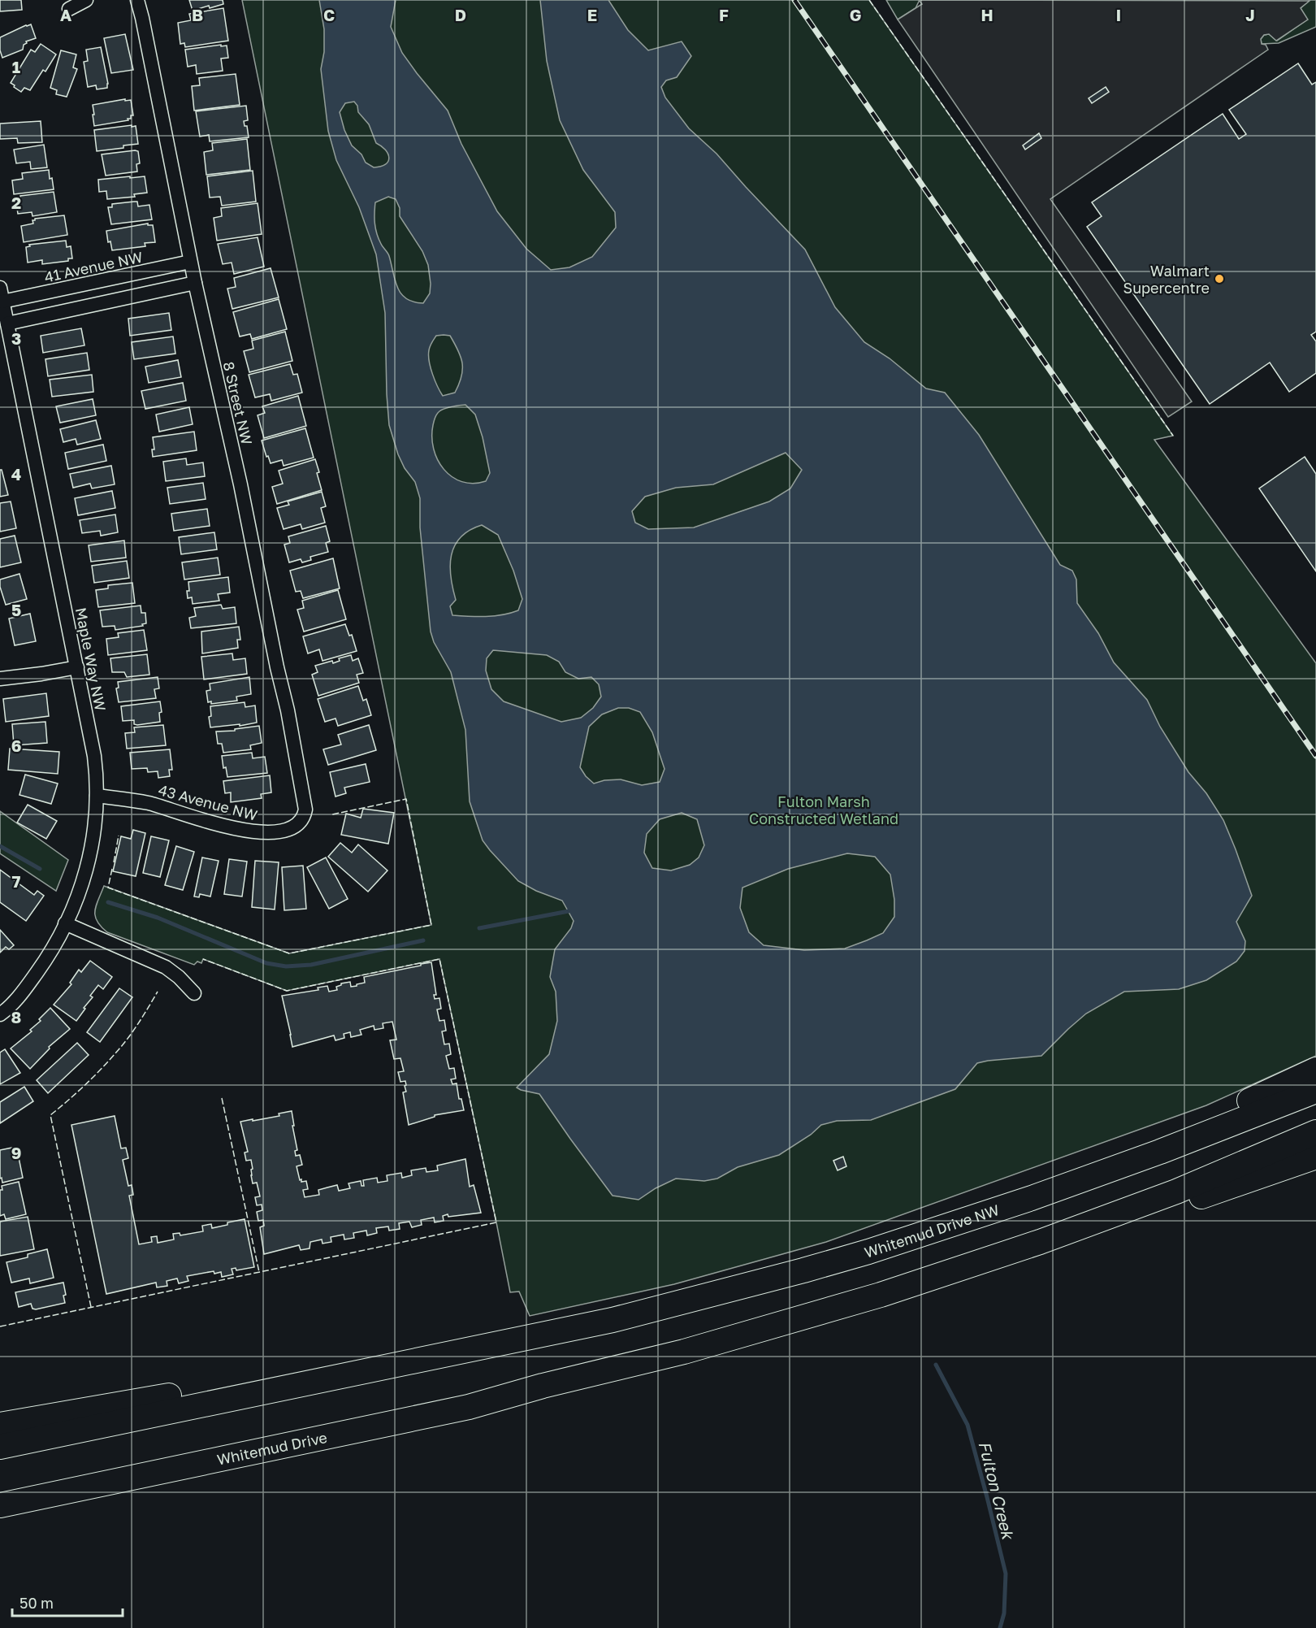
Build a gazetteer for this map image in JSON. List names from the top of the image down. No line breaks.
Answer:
{"streets":{"highway":["Whitemud Drive NW","Whitemud Drive"],"street":["41 Avenue NW","8 Street NW","Maple Way NW","43 Avenue NW"]},"crossings":[["41 Avenue NW","8 Street NW"],["41 Avenue NW","Maple Way NW"],["8 Street NW","43 Avenue NW"],["Maple Way NW","43 Avenue NW"]],"water":["Fulton Creek"],"parks":["Fulton Marsh Constructed Wetland"],"places":["Walmart Supercentre"],"scale_bar":"50 m","grid":{"columns":["A","B","C","D","E","F","G","H","I","J"],"rows":["1","2","3","4","5","6","7","8","9"]}}
